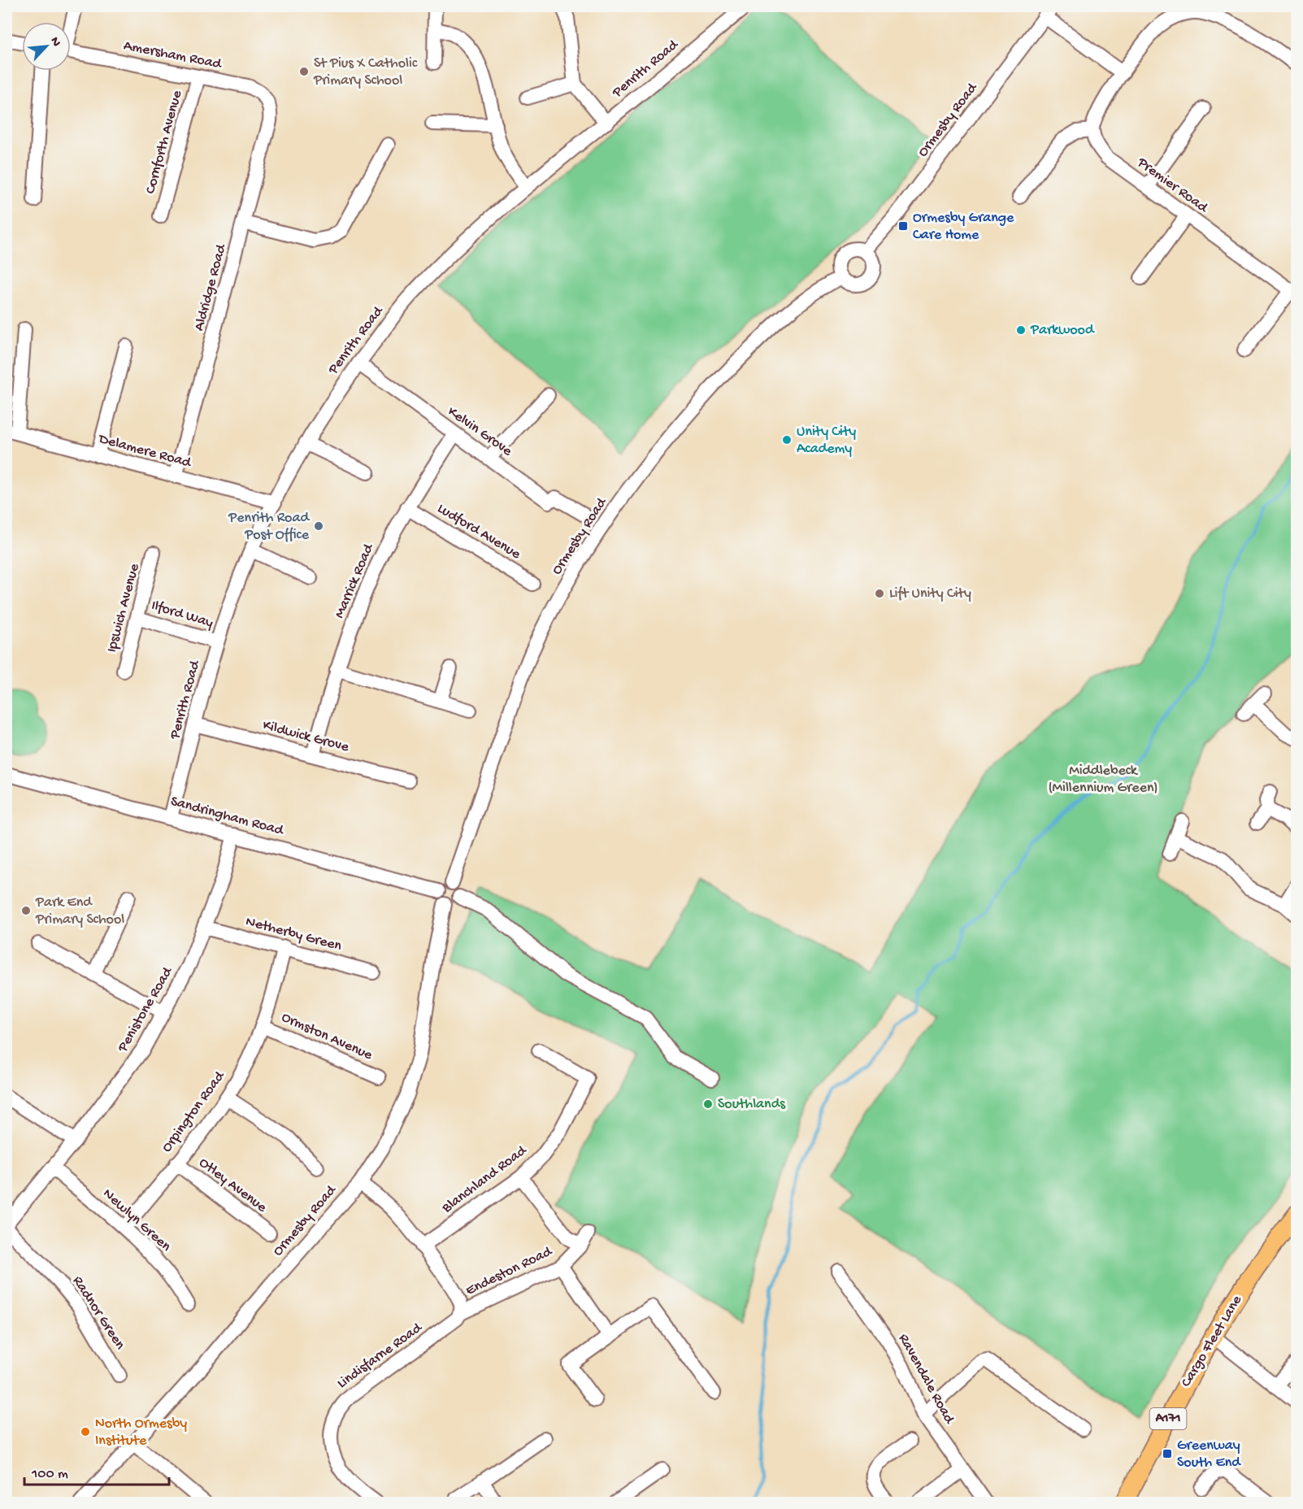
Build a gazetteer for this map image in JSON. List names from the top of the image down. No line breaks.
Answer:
{"streets":{"main road":["Cargo Fleet Lane","A171"],"street":["Amersham Road","Penrith Road","Ormesby Road","Cornforth Avenue","Premier Road","Aldridge Road","Kelvin Grove","Delamere Road","Ludford Avenue","Marrick Road","Ipswich Avenue","Ilford Way","Kildwick Grove","Sandringham Road","Netherby Green","Penistone Road","Ormston Avenue","Orpington Road","Blanchland Road","Otley Avenue","Newlyn Green","Endeston Road","Radnor Green","Lindisfarne Road","Ravendale Road"]},"crossings":[["Amersham Road","Cornforth Avenue"],["Amersham Road","Aldridge Road"],["Penrith Road","Kelvin Grove"],["Penrith Road","Delamere Road"],["Penrith Road","Ilford Way"],["Penrith Road","Kildwick Grove"],["Penrith Road","Sandringham Road"],["Ormesby Road","Sandringham Road"],["Aldridge Road","Delamere Road"],["Kelvin Grove","Marrick Road"],["Ludford Avenue","Marrick Road"],["Marrick Road","Kildwick Grove"],["Ipswich Avenue","Ilford Way"],["Sandringham Road","Penistone Road"],["Netherby Green","Penistone Road"],["Netherby Green","Orpington Road"],["Penistone Road","Newlyn Green"],["Ormston Avenue","Orpington Road"],["Orpington Road","Otley Avenue"],["Orpington Road","Newlyn Green"],["Blanchland Road","Endeston Road"],["Endeston Road","Lindisfarne Road"]],"parks":["Middlebeck (Millennium Green)"],"places":{"other":["St Pius X Catholic Primary School","Parkwood","Unity City Academy","Penrith Road Post Office","Lift Unity City","Park End Primary School","Southlands","North Ormesby Institute"],"transit":["Ormesby Grange Care Home","Greenway South End"]},"scale_bar":"100 m","north":"top right"}
